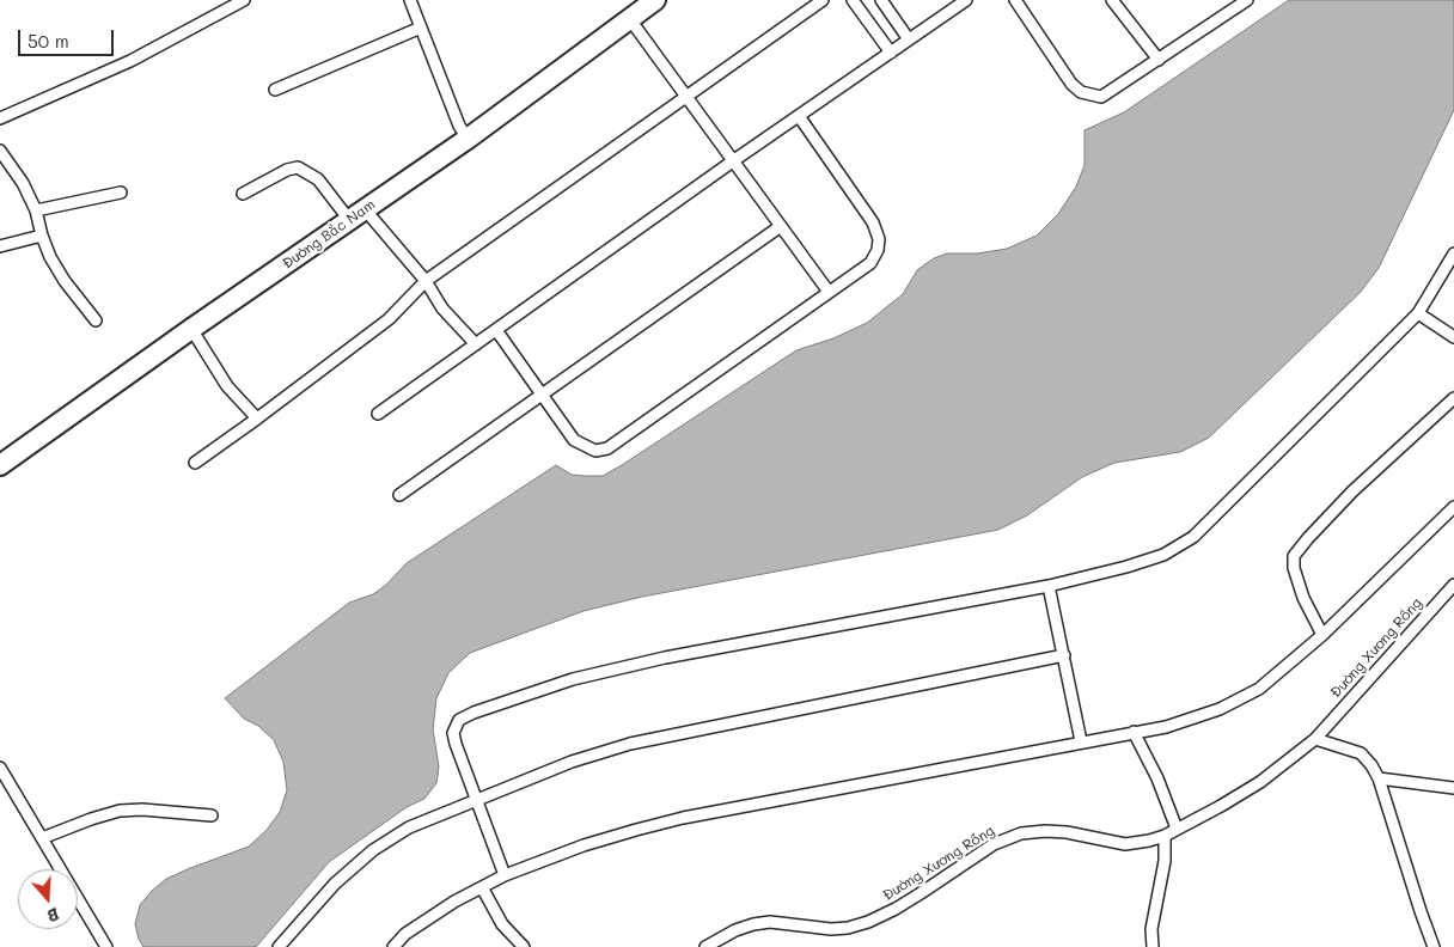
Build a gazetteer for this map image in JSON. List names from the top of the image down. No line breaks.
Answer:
{"streets":{"highway":["Đường Bắc Nam"],"street":["Đường Xương Rồng"]},"scale_bar":"50 m","north":"bottom"}
